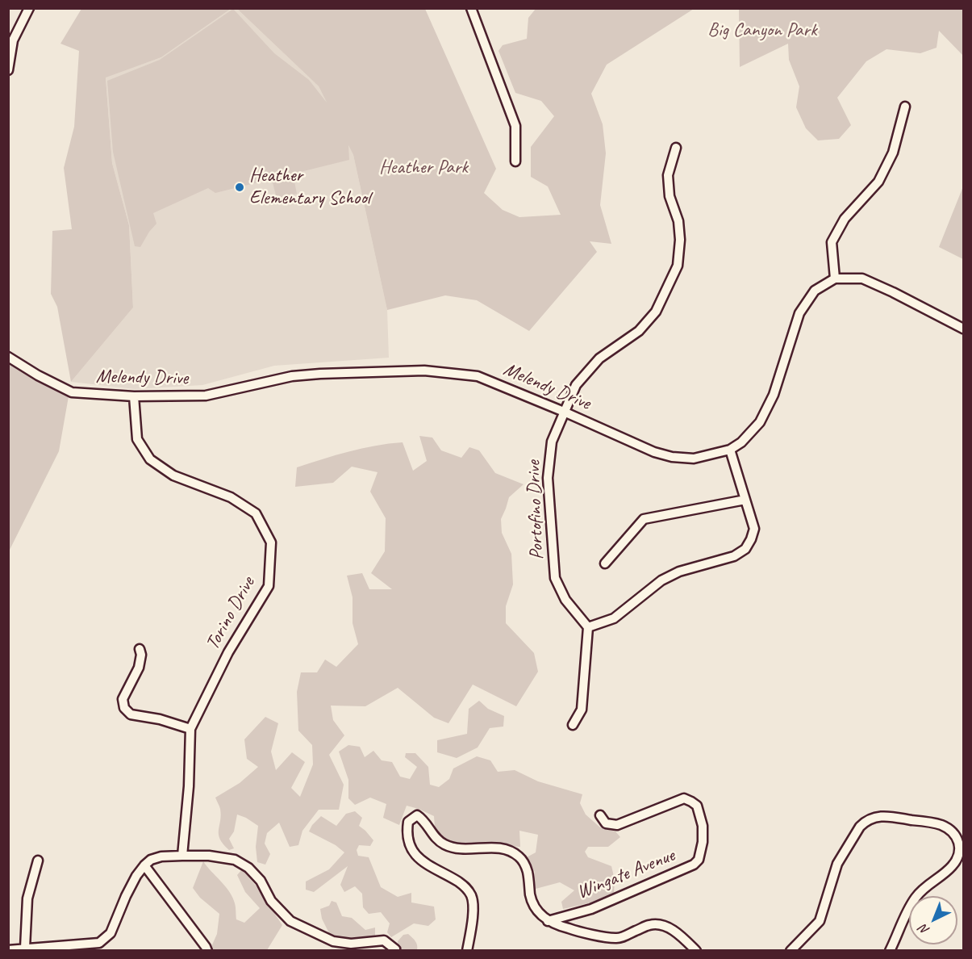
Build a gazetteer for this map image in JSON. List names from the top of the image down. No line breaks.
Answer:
{"streets":{"street":["Melendy Drive","Portofino Drive","Torino Drive","Wingate Avenue"]},"crossings":[["Melendy Drive","Portofino Drive"],["Melendy Drive","Torino Drive"]],"parks":["Big Canyon Park","Heather Park"],"places":["Heather Elementary School"],"north":"bottom left"}
